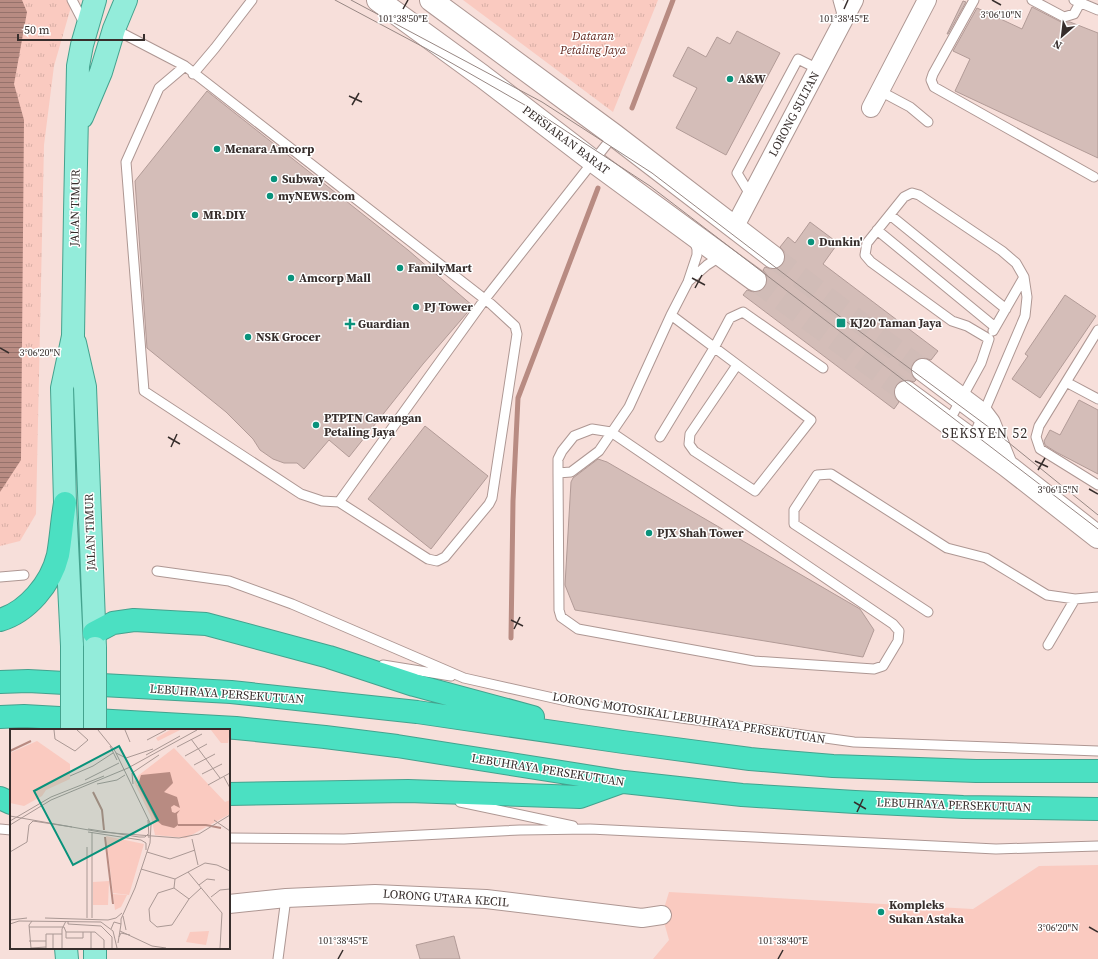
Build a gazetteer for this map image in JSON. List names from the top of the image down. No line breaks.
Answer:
{"streets":{"highway":["LEBUHRAYA PERSEKUTUAN"],"main road":["JALAN TIMUR"],"street":["LORONG SULTAN","PERSIARAN BARAT","LORONG UTARA KECIL"],"lane":["LORONG MOTOSIKAL LEBUHRAYA PERSEKUTUAN"]},"districts":["SEKSYEN 52"],"parks":["Dataran Petaling Jaya"],"places":{"other":["A&W","Menara Amcorp","Subway","myNEWS.com","MR.DIY","Dunkin'","FamilyMart","Amcorp Mall","PJ Tower","NSK Grocer","PTPTN Cawangan Petaling Jaya","PJX Shah Tower","Kompleks Sukan Astaka"],"transit":["KJ20 Taman Jaya"],"health":["Guardian"]},"scale_bar":"50 m","north":"bottom left","coordinates":["3°06'10\"N","101°38'50\"E","101°38'45\"E","3°06'20\"N","3°06'15\"N","101°38'40\"E"]}
